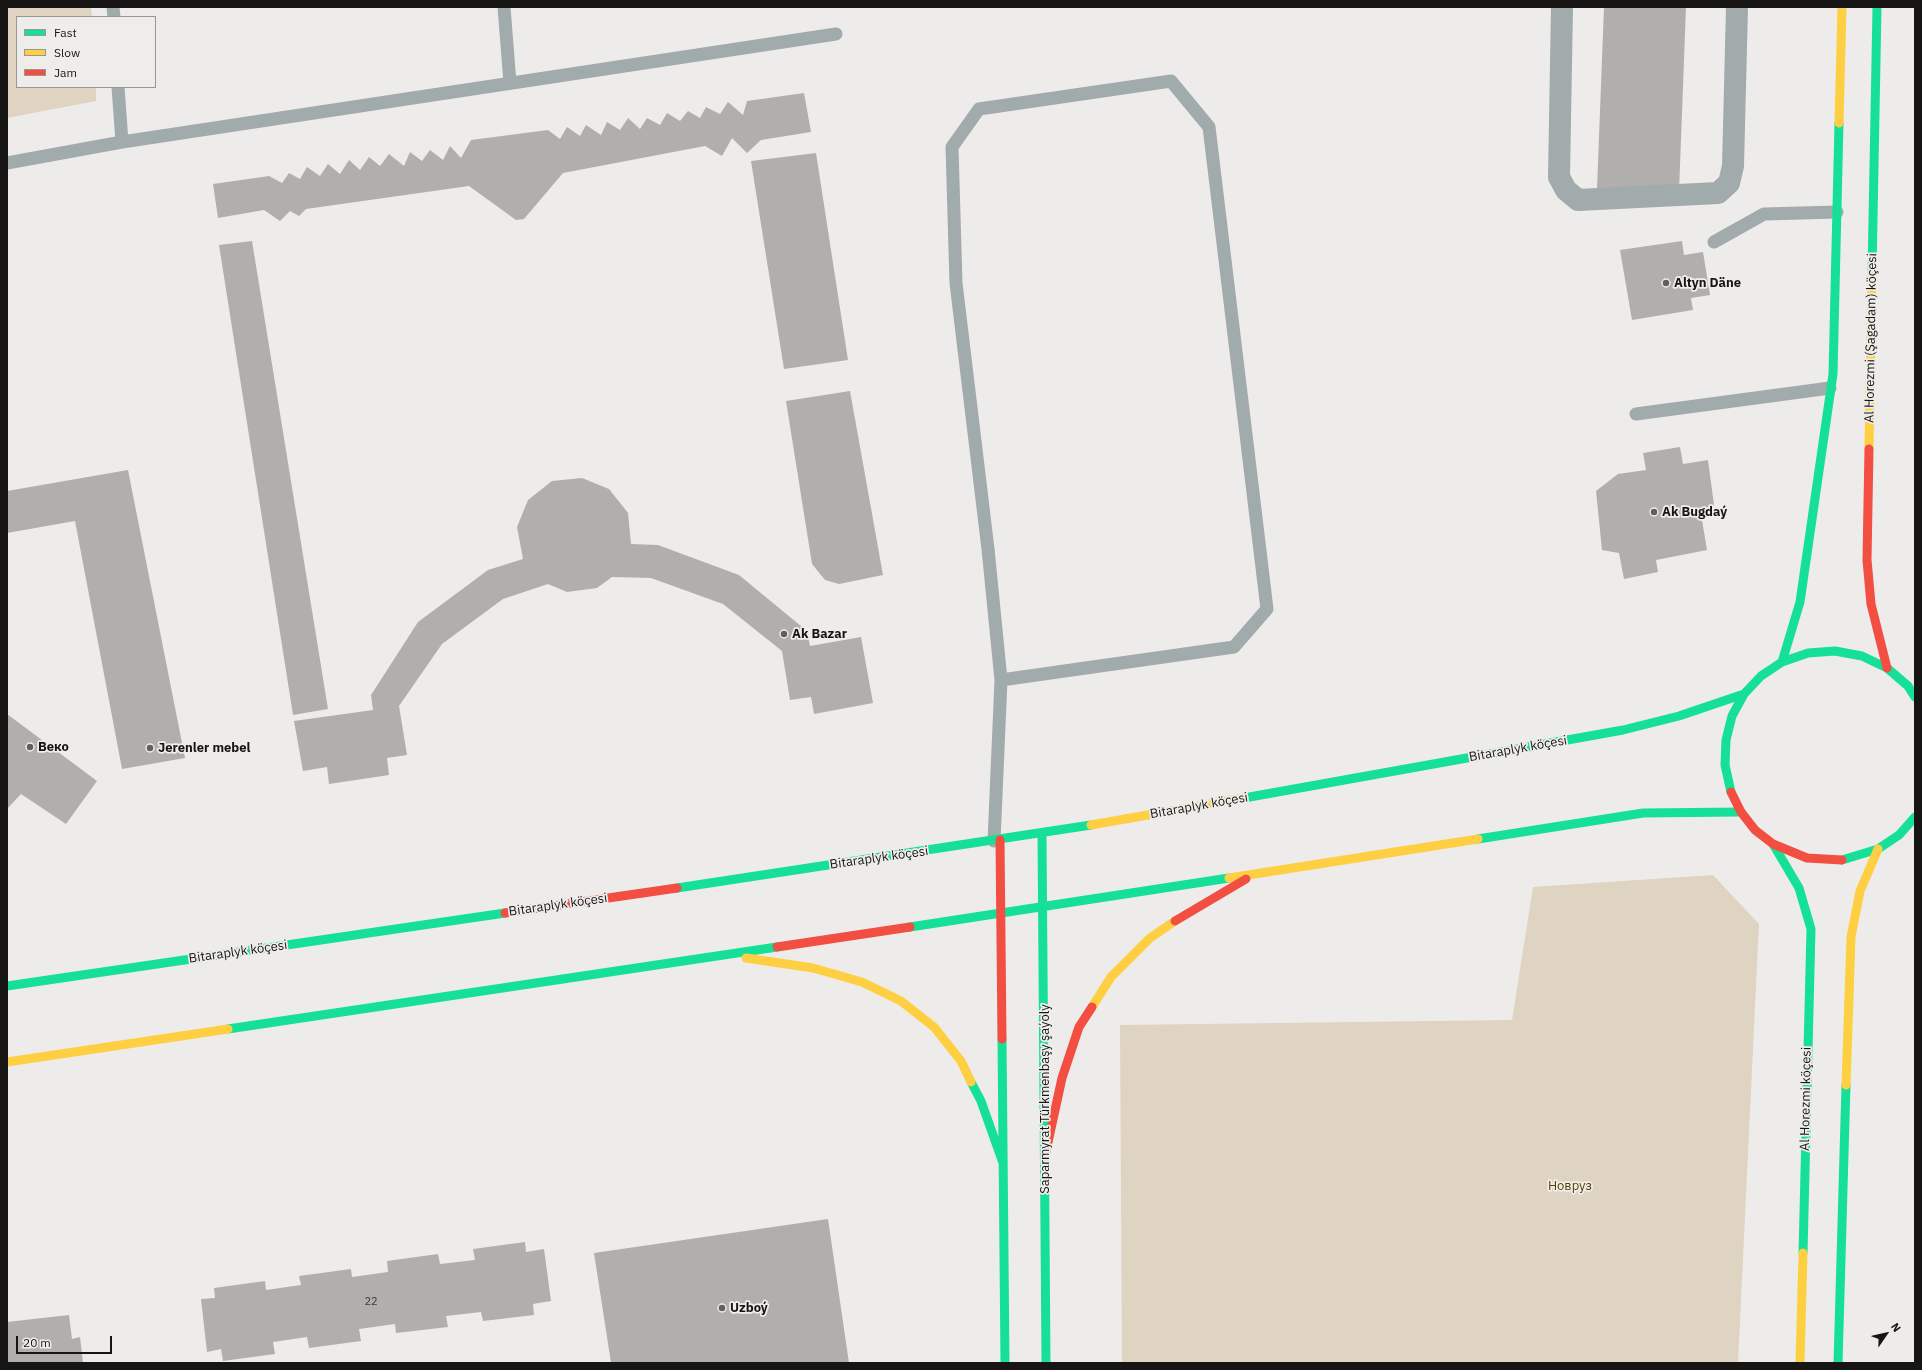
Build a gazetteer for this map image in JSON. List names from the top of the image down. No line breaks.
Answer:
{"streets":{"main road":["Al Horezmi (Şagadam) köçesi","Bitaraplyk köçesi","Saparmyrat Türkmenbaşy şaýoly","Al Horezmi köçesi"]},"crossings":[["Bitaraplyk köçesi","Saparmyrat Türkmenbaşy şaýoly"]],"parks":["Новруз"],"places":["Altyn Däne","Ak Bugdaý","Ak Bazar","Веко","Jerenler mebel","Uzboý"],"house_numbers":["22"],"legend":["Fast","Slow","Jam"],"scale_bar":"20 m","north":"top right"}
